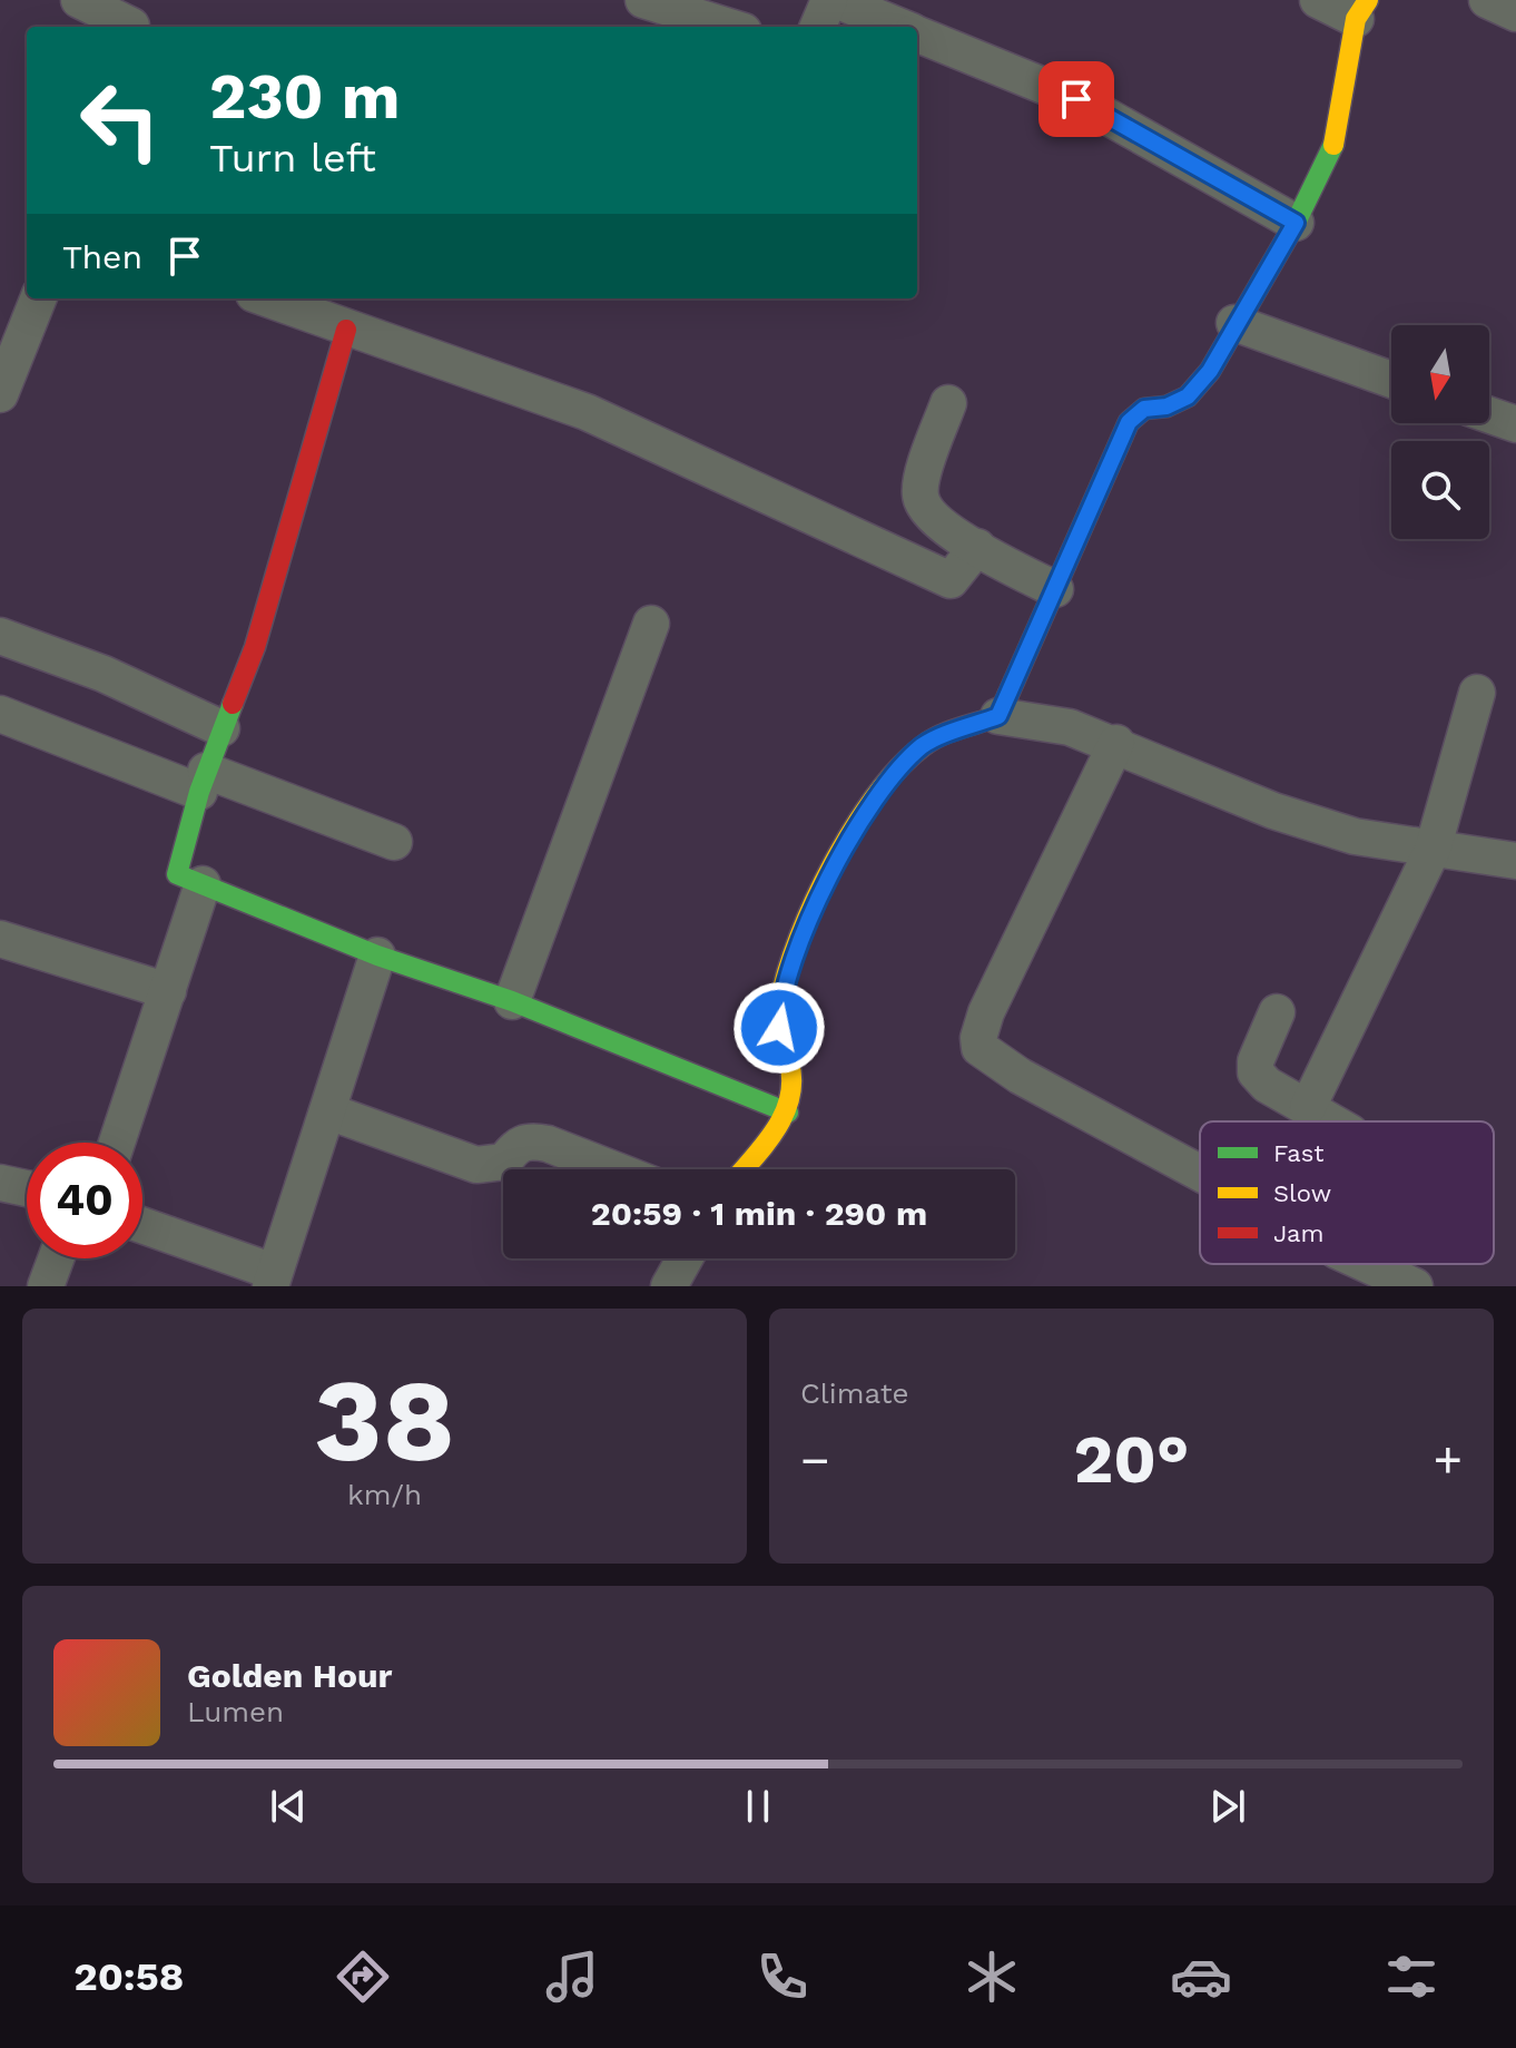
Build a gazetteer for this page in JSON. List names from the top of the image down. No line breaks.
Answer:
{"legend":["Fast","Slow","Jam"],"north":"bottom","page":{"turn":["230 m","Turn left"],"then":"Then","limit":"40","trip":"20:59 · 1 min · 290 m","tile":[["38","km/h"],"Climate"],"heat":["−","20°","+"],"song":["Golden Hour","Lumen"],"tabs":"20:58"}}
